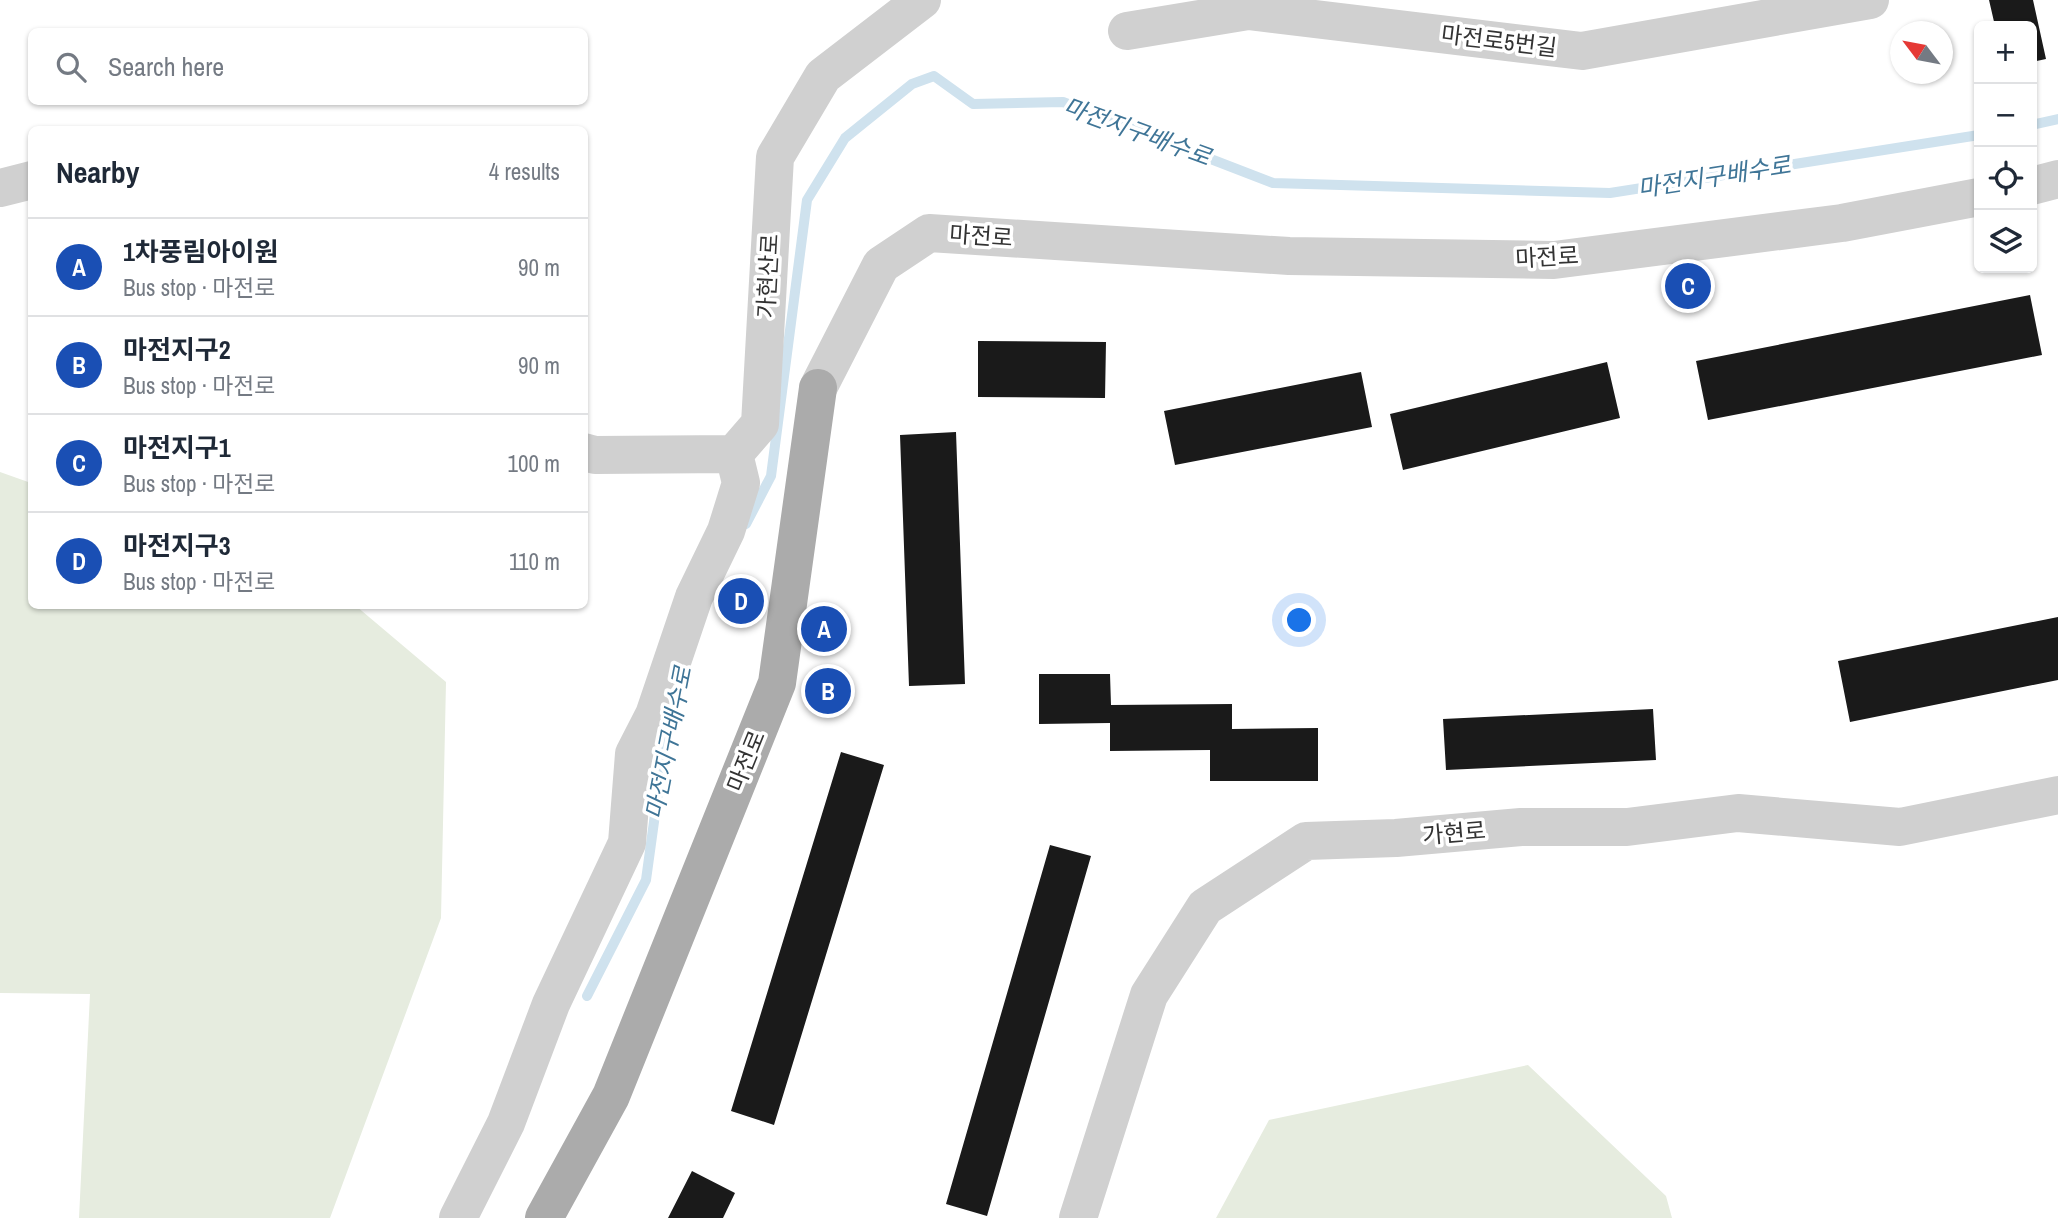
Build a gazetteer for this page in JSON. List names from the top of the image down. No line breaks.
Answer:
{"streets":{"main road":["마전로"],"street":["마전로5번길","가현산로","가현로"]},"water":["마전지구배수로"],"north":"top left","page":{"map_buttons":["+","−"],"search":"Search here","heading":["Nearby","4 results"],"list":[{"mark":"A","name":"1차풍림아이원","note":"Bus stop · 마전로","value":"90 m"},{"mark":"B","name":"마전지구2","note":"Bus stop · 마전로","value":"90 m"},{"mark":"C","name":"마전지구1","note":"Bus stop · 마전로","value":"100 m"},{"mark":"D","name":"마전지구3","note":"Bus stop · 마전로","value":"110 m"}],"pins":["C","D","A","B"]}}
